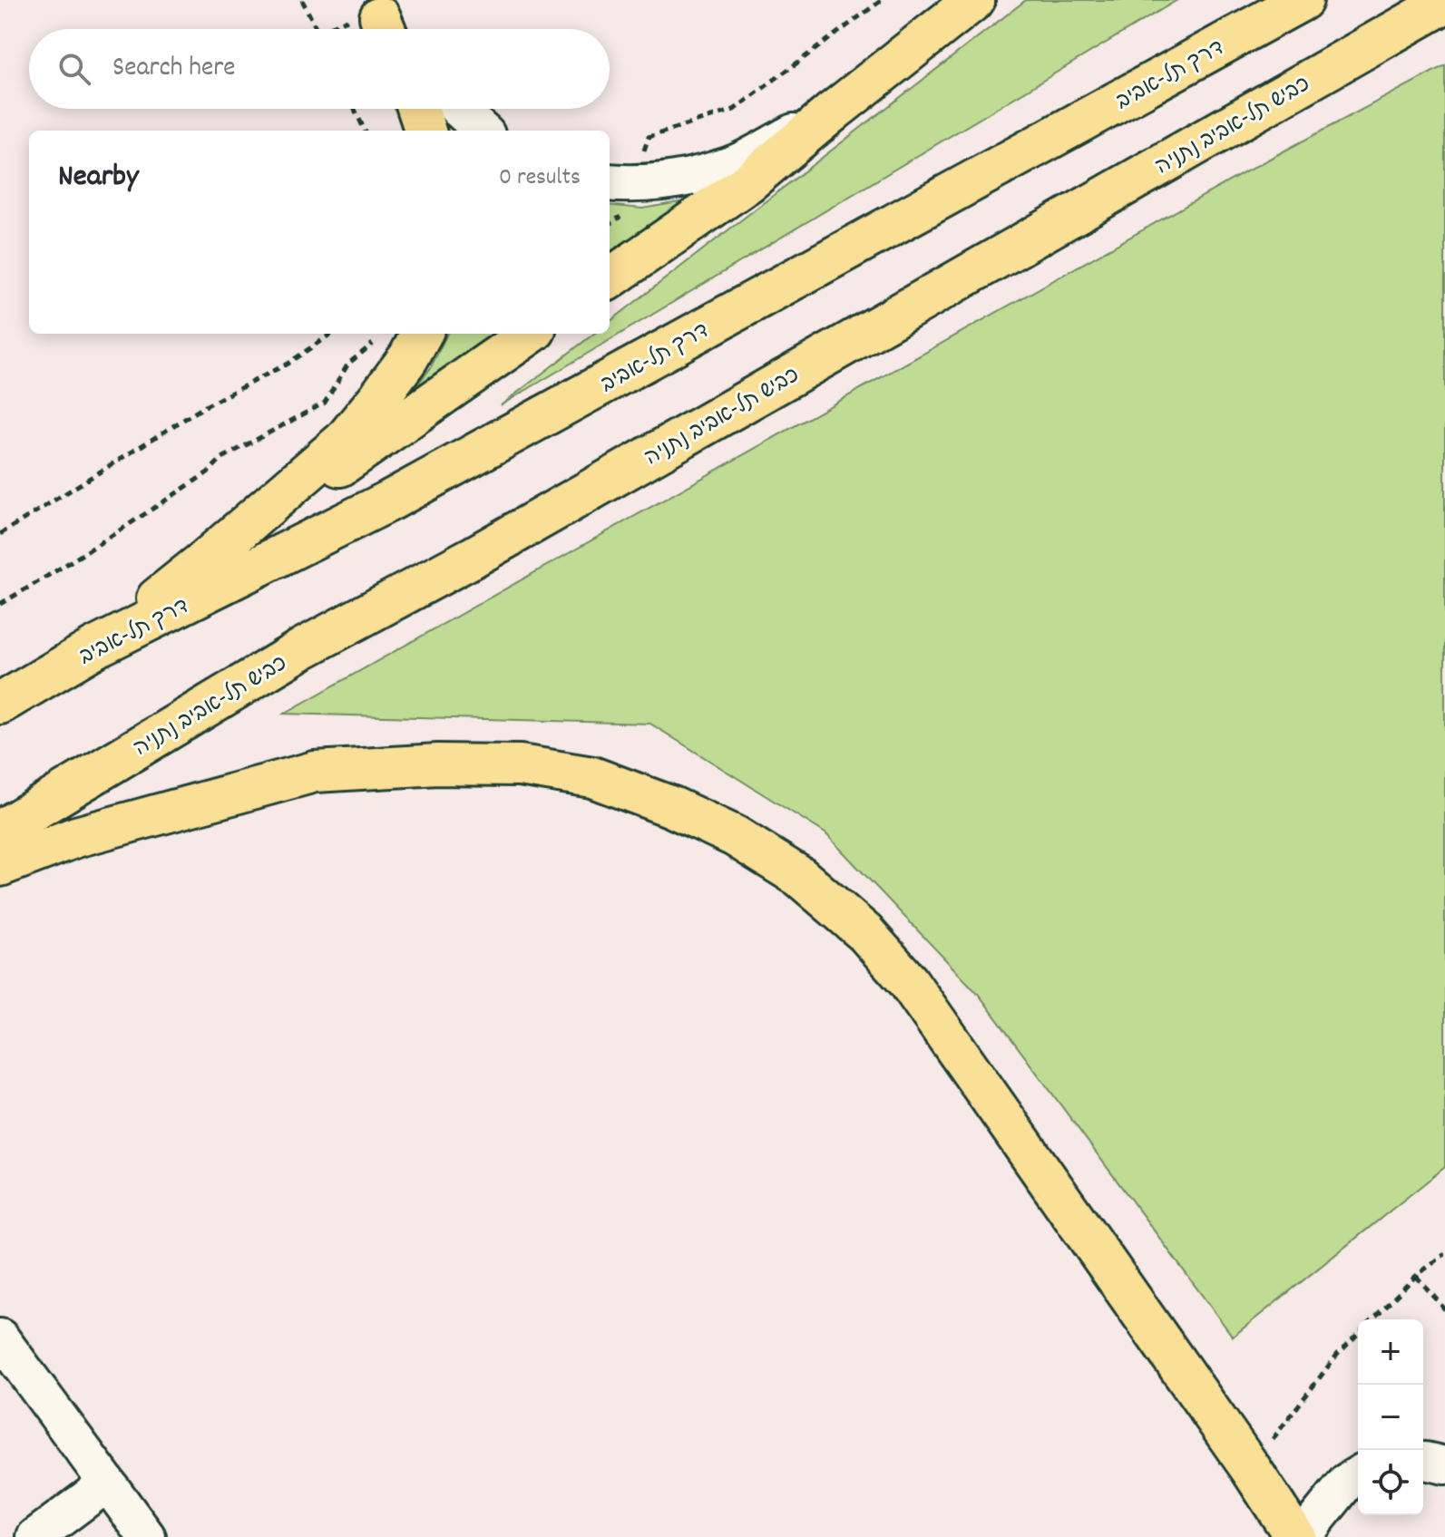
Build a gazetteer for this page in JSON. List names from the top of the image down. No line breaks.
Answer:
{"streets":{"main road":["דרך תל-אביב","כביש תל-אביב נתניה"]},"page":{"search":"Search here","heading":["Nearby","0 results"],"map_buttons":["+","−"]}}
